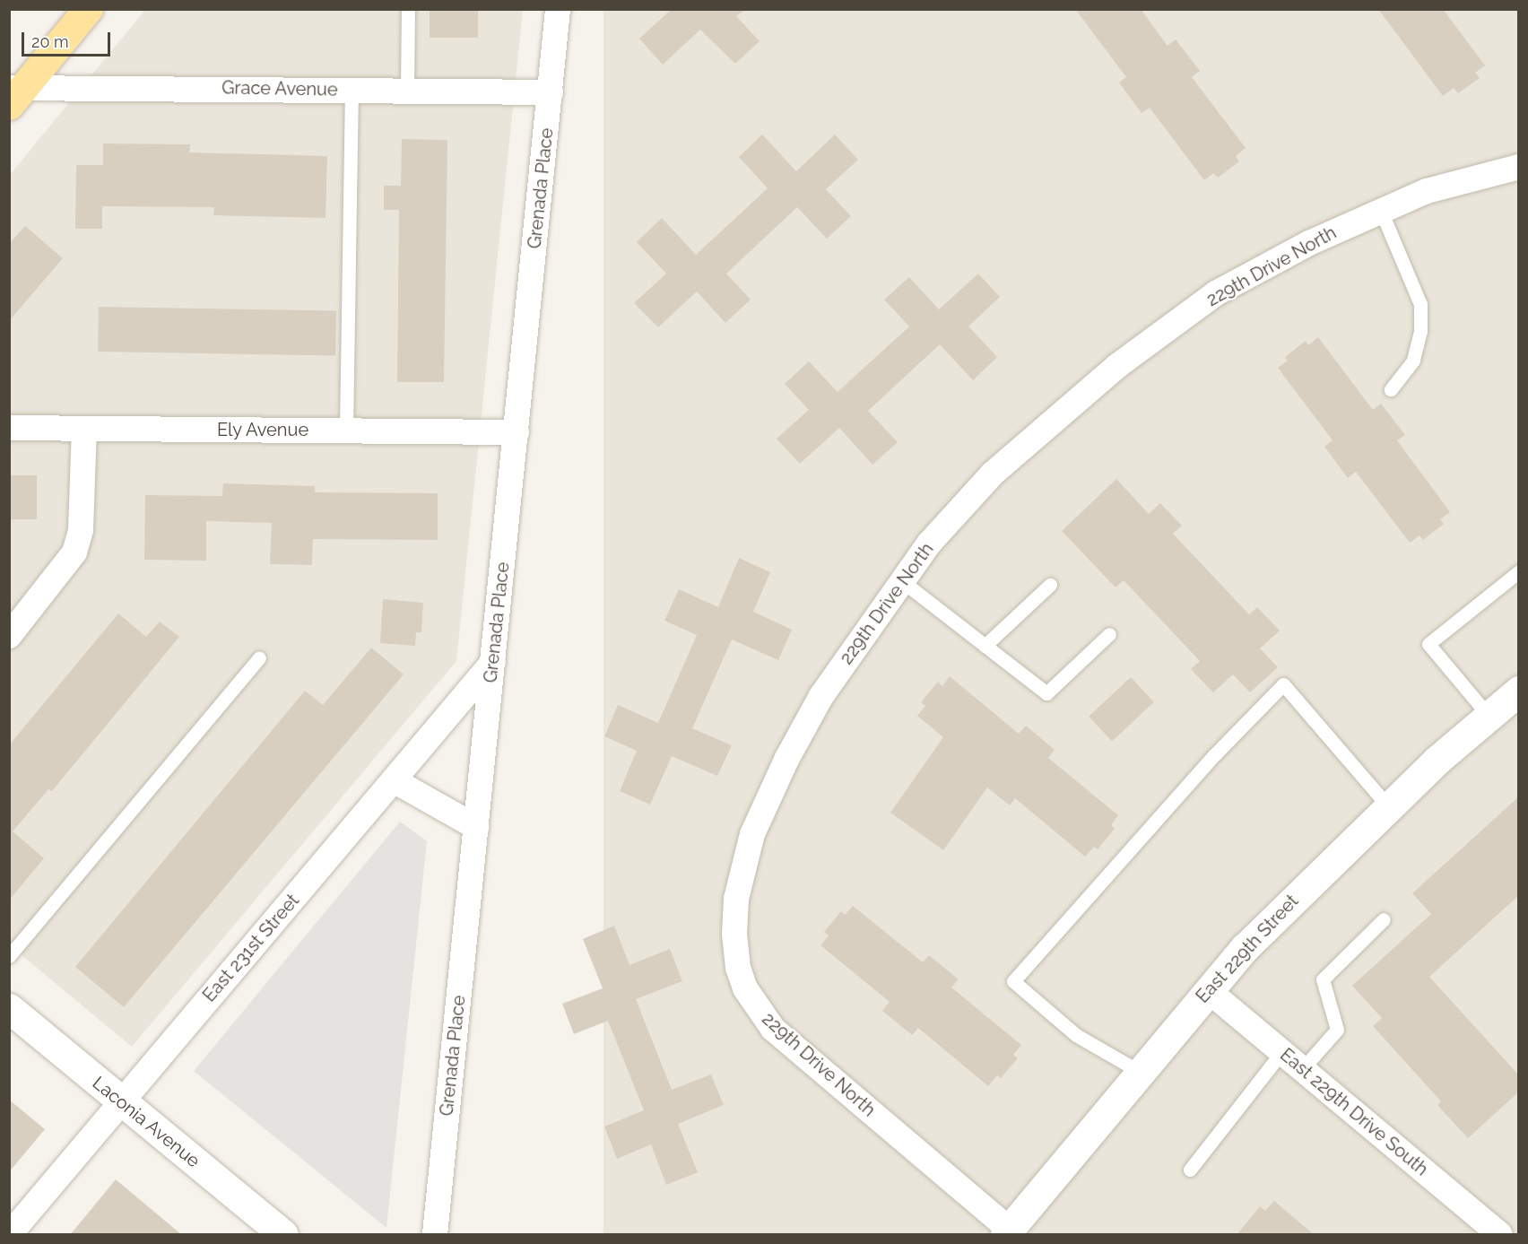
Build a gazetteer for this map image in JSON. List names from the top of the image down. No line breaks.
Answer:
{"streets":{"street":["Grace Avenue","Grenada Place","229th Drive North","Ely Avenue","East 231st Street","East 229th Street","East 229th Drive South","Laconia Avenue"]},"crossings":[["Grace Avenue","Grenada Place"],["Grenada Place","Ely Avenue"],["Grenada Place","East 231st Street"],["229th Drive North","East 229th Street"],["East 231st Street","Laconia Avenue"],["East 229th Street","East 229th Drive South"]],"scale_bar":"20 m"}
